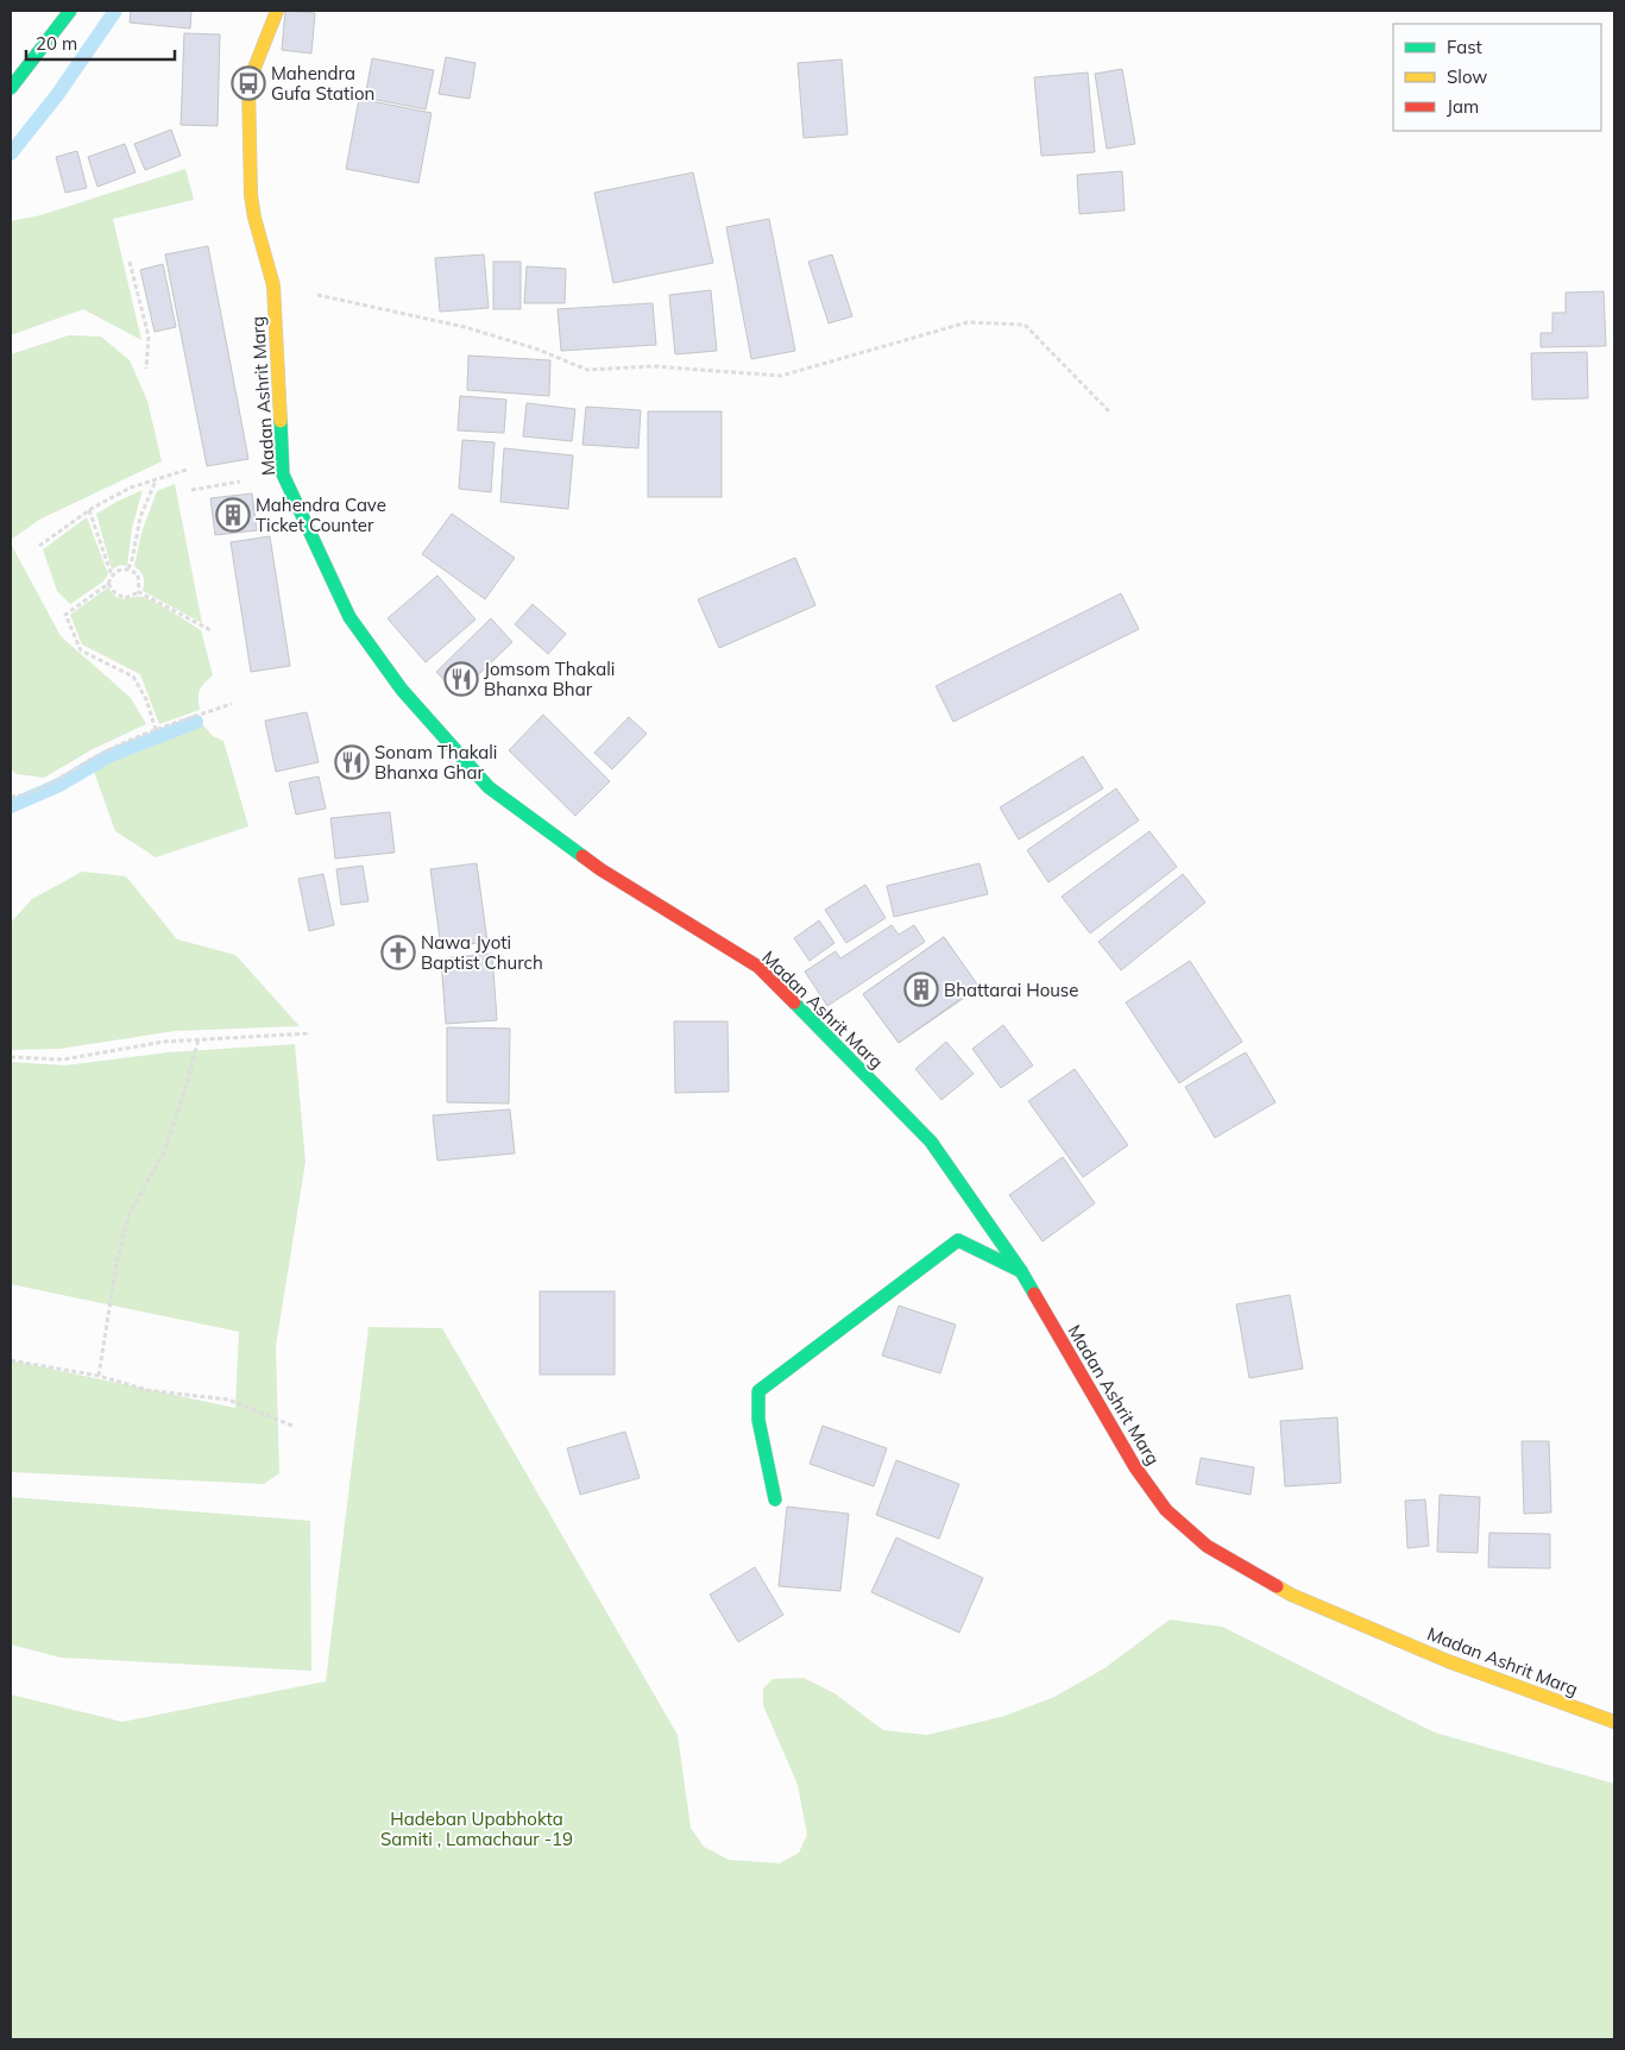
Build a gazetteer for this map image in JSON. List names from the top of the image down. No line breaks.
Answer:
{"streets":{"main road":["Madan Ashrit Marg"]},"parks":["Hadeban Upabhokta Samiti , Lamachaur -19"],"places":{"bus stop":["Mahendra Gufa Station"],"building":["Mahendra Cave Ticket Counter","Bhattarai House"],"restaurant":["Jomsom Thakali Bhanxa Bhar","Sonam Thakali Bhanxa Ghar"],"church":["Nawa Jyoti Baptist Church"]},"legend":["Fast","Slow","Jam"],"scale_bar":"20 m"}
